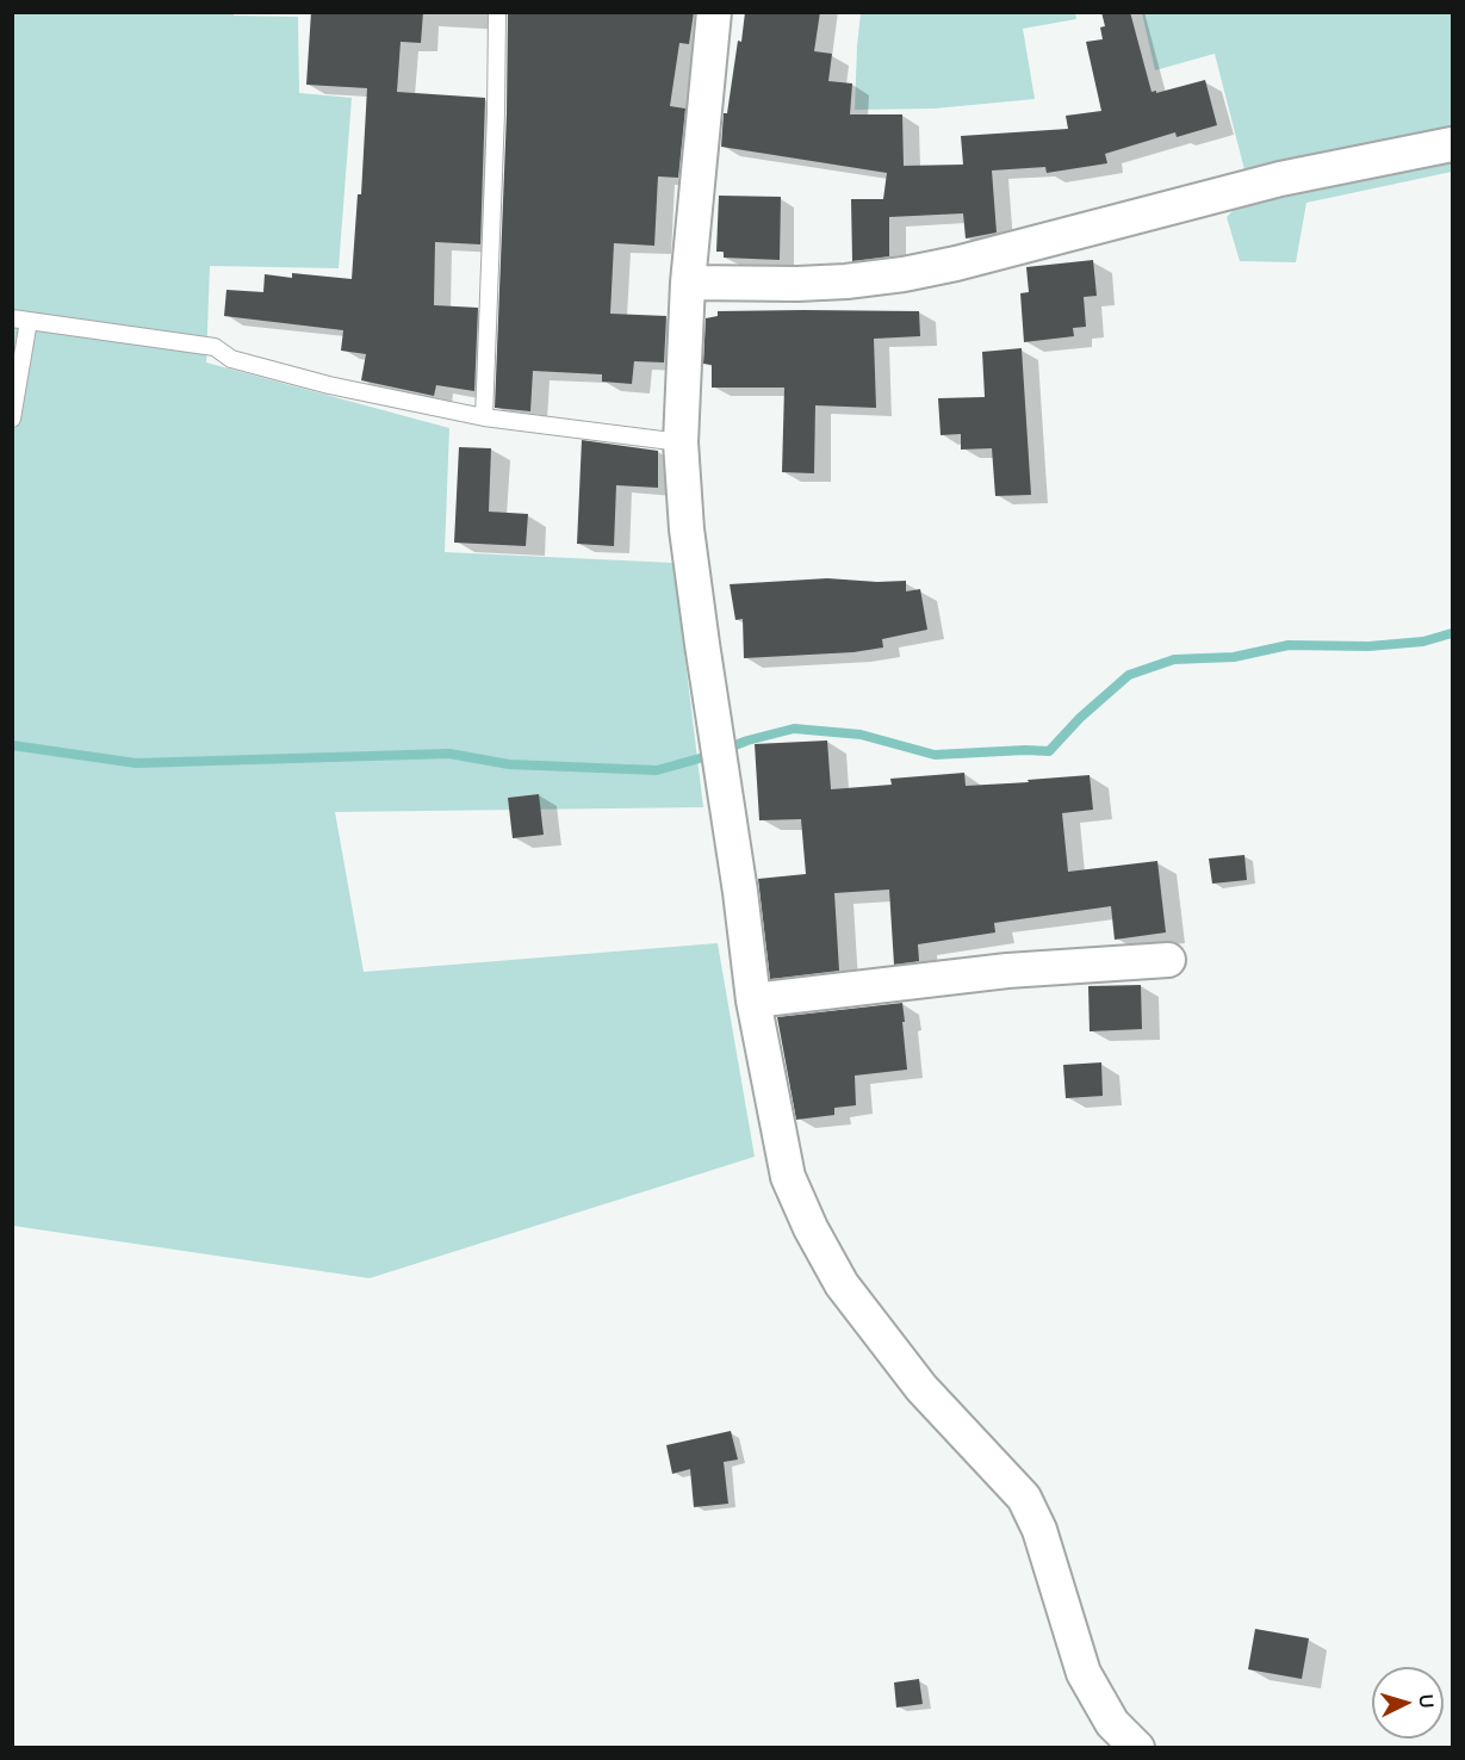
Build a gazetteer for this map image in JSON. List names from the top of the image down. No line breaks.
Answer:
{"north":"right"}
